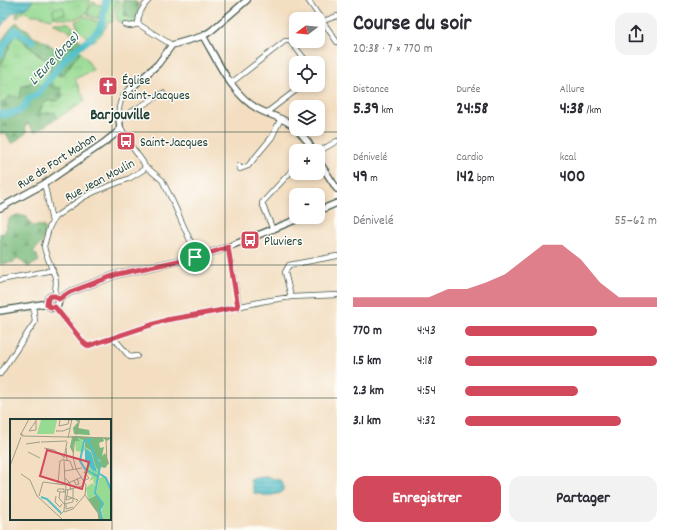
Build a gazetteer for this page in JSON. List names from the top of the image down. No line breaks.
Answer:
{"streets":{"street":["Rue de Fort Mahon","Rue Jean Moulin"]},"districts":["Barjouville"],"water":["L'Eure (bras)"],"places":{"church":["Église Saint-Jacques"],"bus stop":["Saint-Jacques","Pluviers"]},"north":"left","page":{"heading":["Course du soir","20:38 · 7 × 770 m"],"map_buttons":["+","−"],"stats":[["Distance","5.39 km"],["Durée","24:58"],["Allure","4:38 /km"],["Dénivelé","49 m"],["Cardio","142 bpm"],["kcal","400"]],"chart":["Dénivelé","55–62 m"],"list":[{"name":"770 m","note":"4:43"},{"name":"1.5 km","note":"4:18"},{"name":"2.3 km","note":"4:54"},{"name":"3.1 km","note":"4:32"}],"buttons":["Enregistrer","Partager"]}}
